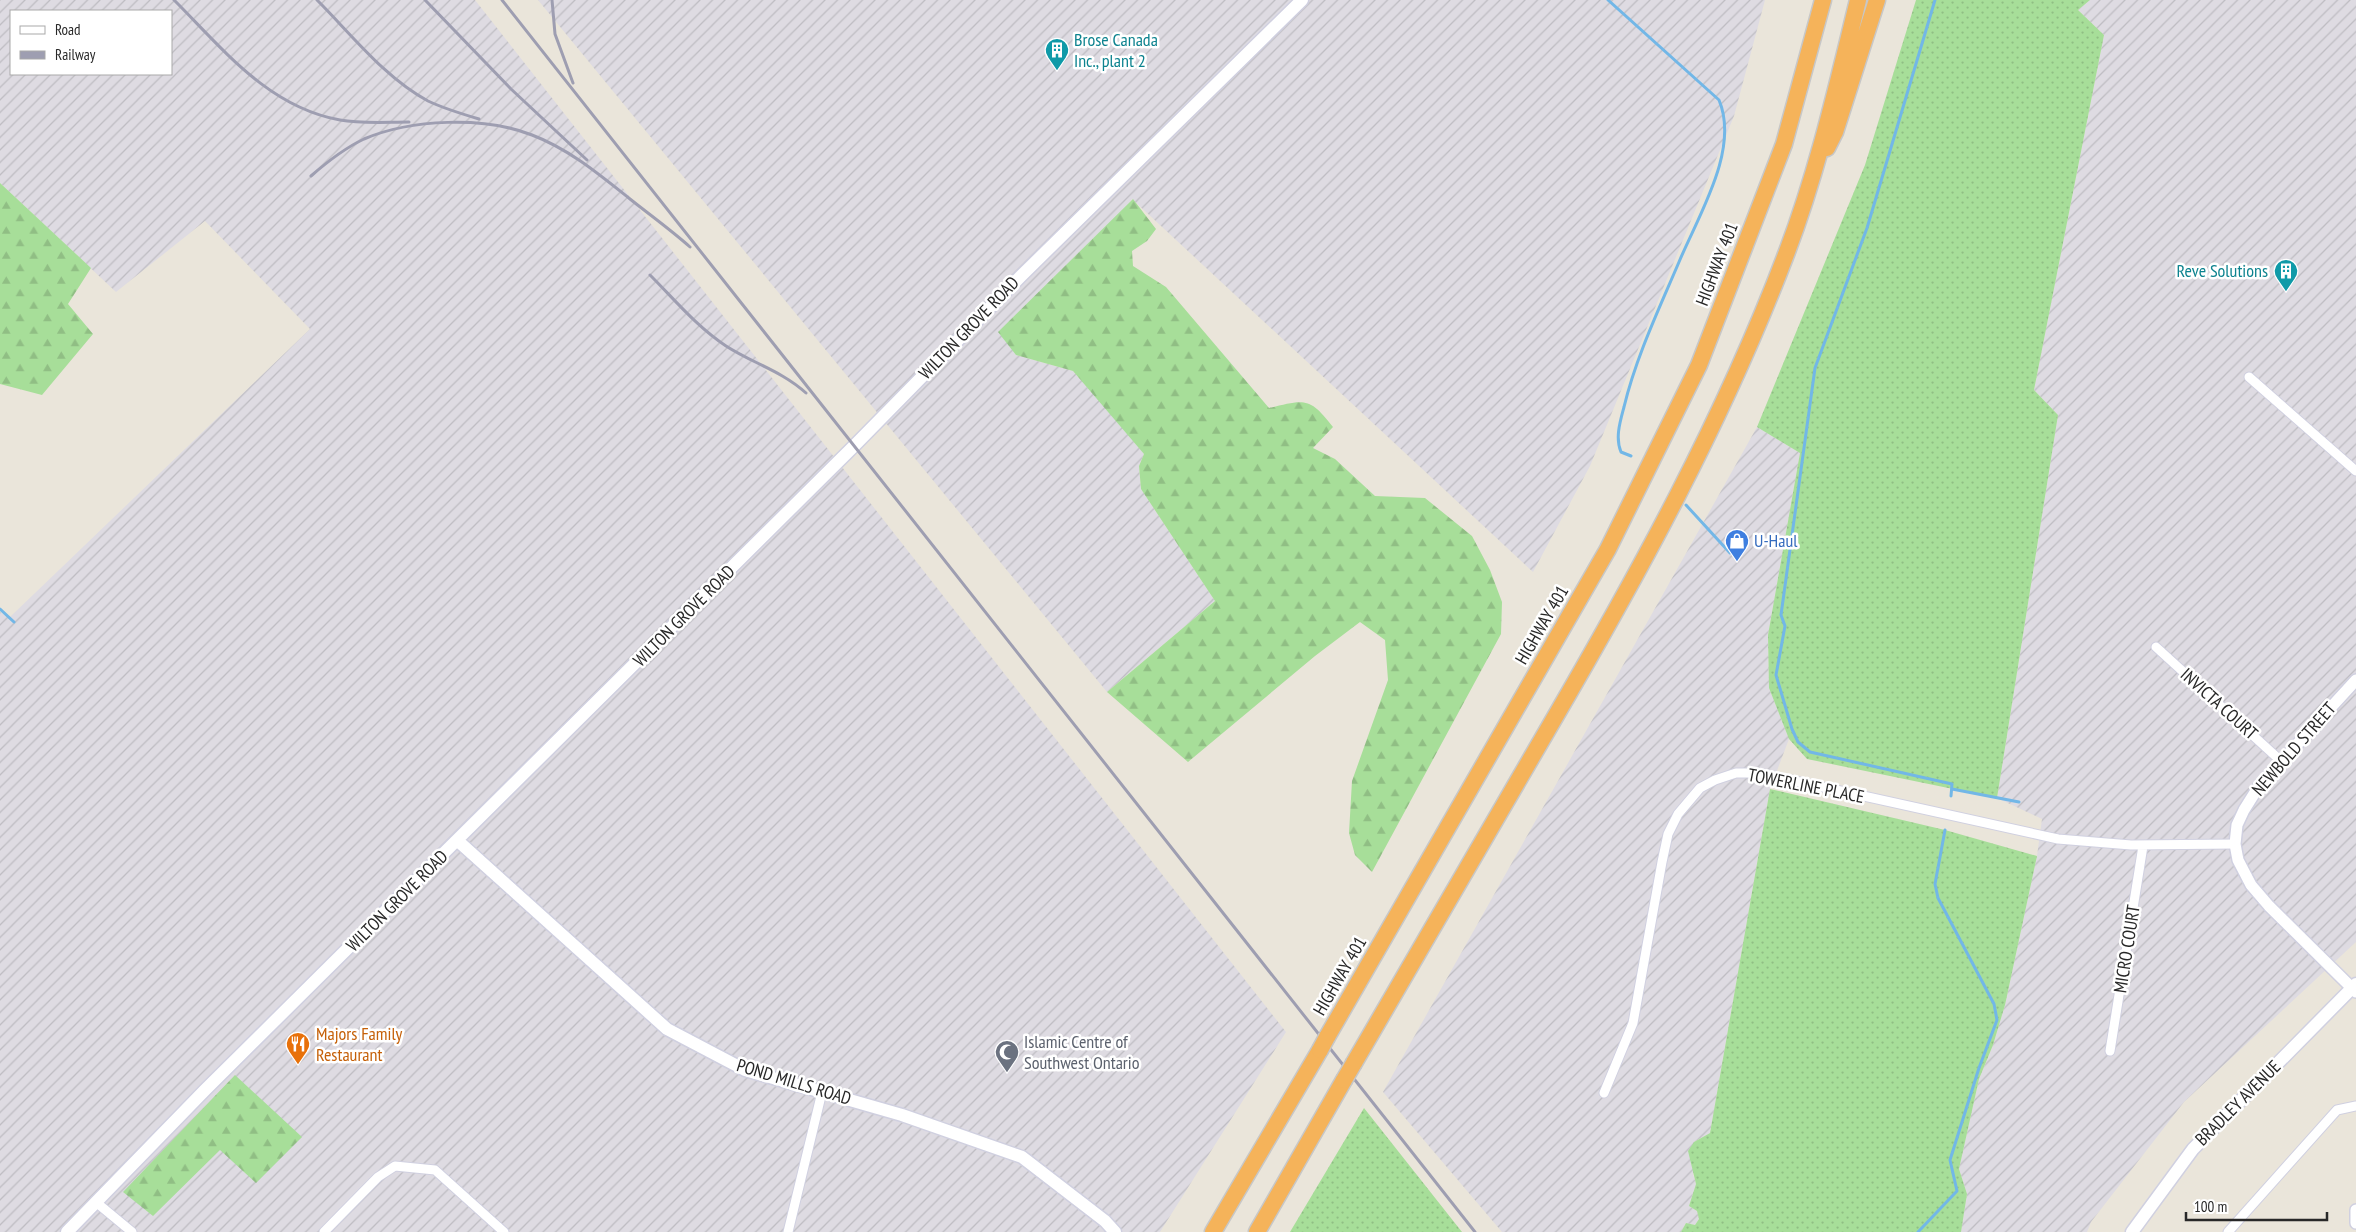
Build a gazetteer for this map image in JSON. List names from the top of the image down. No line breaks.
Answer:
{"streets":{"highway":["HIGHWAY 401"],"main road":["WILTON GROVE ROAD","POND MILLS ROAD","BRADLEY AVENUE"],"street":["INVICTA COURT","NEWBOLD STREET","TOWERLINE PLACE","MICRO COURT"]},"crossings":[["WILTON GROVE ROAD","POND MILLS ROAD"],["INVICTA COURT","NEWBOLD STREET"],["NEWBOLD STREET","TOWERLINE PLACE"],["NEWBOLD STREET","BRADLEY AVENUE"],["TOWERLINE PLACE","MICRO COURT"]],"places":{"building":["Brose Canada Inc., plant 2","Reve Solutions"],"shop":["U-Haul"],"restaurant":["Majors Family Restaurant"],"mosque":["Islamic Centre of Southwest Ontario"]},"legend":["Road","Railway"],"scale_bar":"100 m"}
